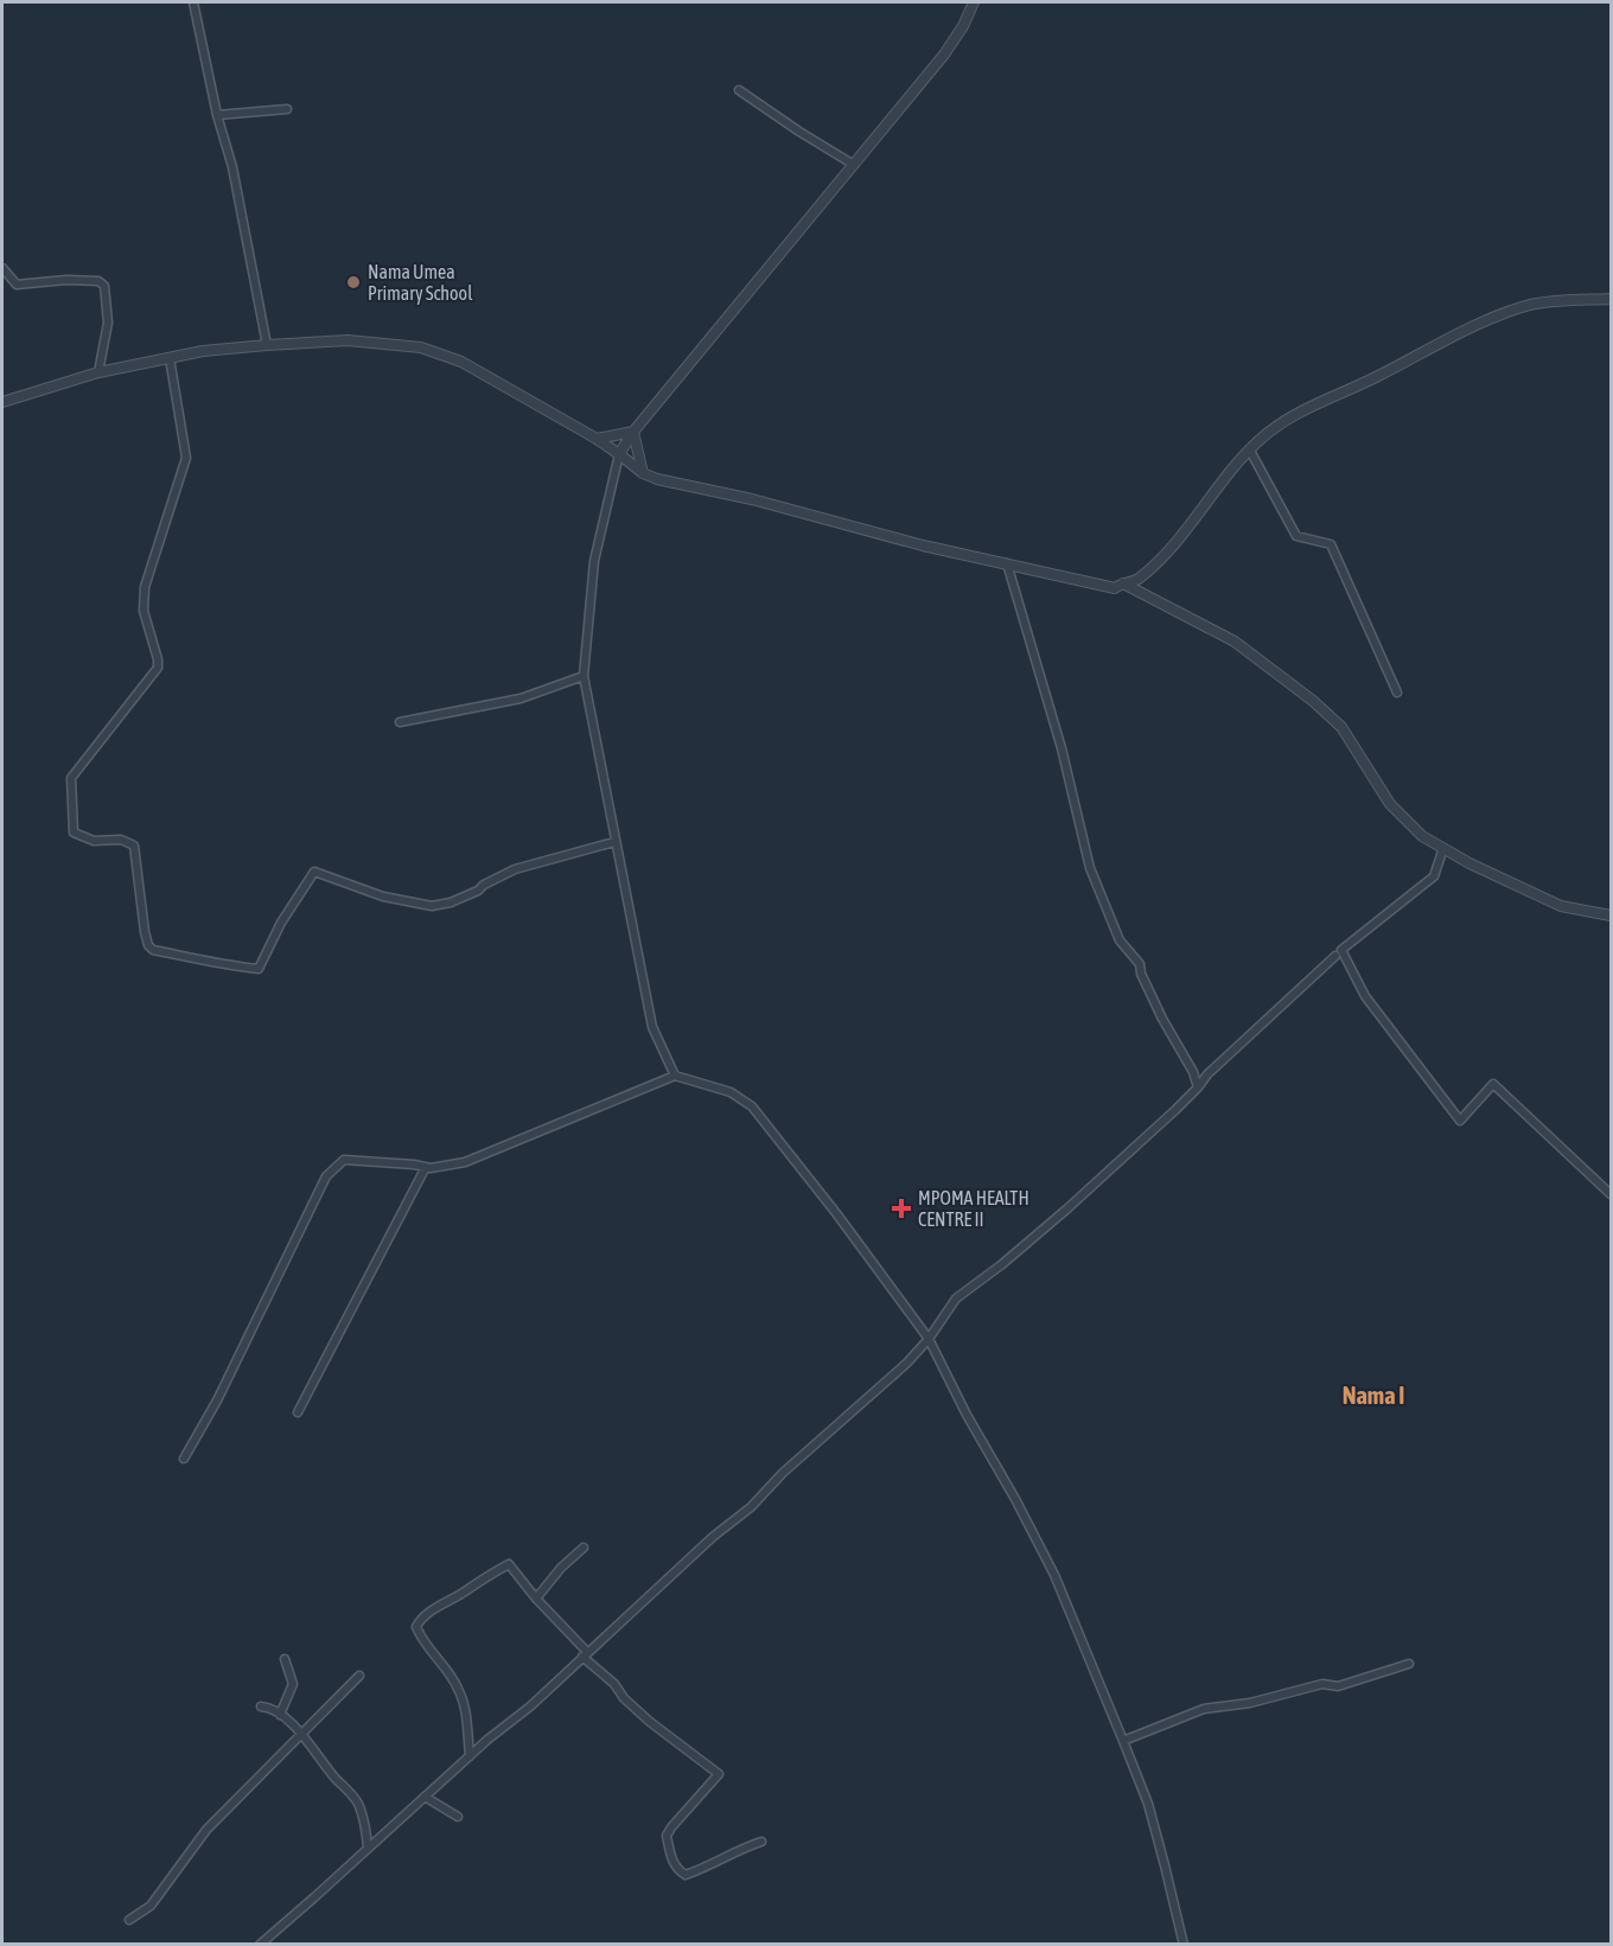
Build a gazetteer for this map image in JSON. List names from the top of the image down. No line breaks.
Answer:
{"districts":["Nama I"],"places":{"other":["Nama Umea Primary School"],"health":["MPOMA HEALTH CENTRE II"]}}
